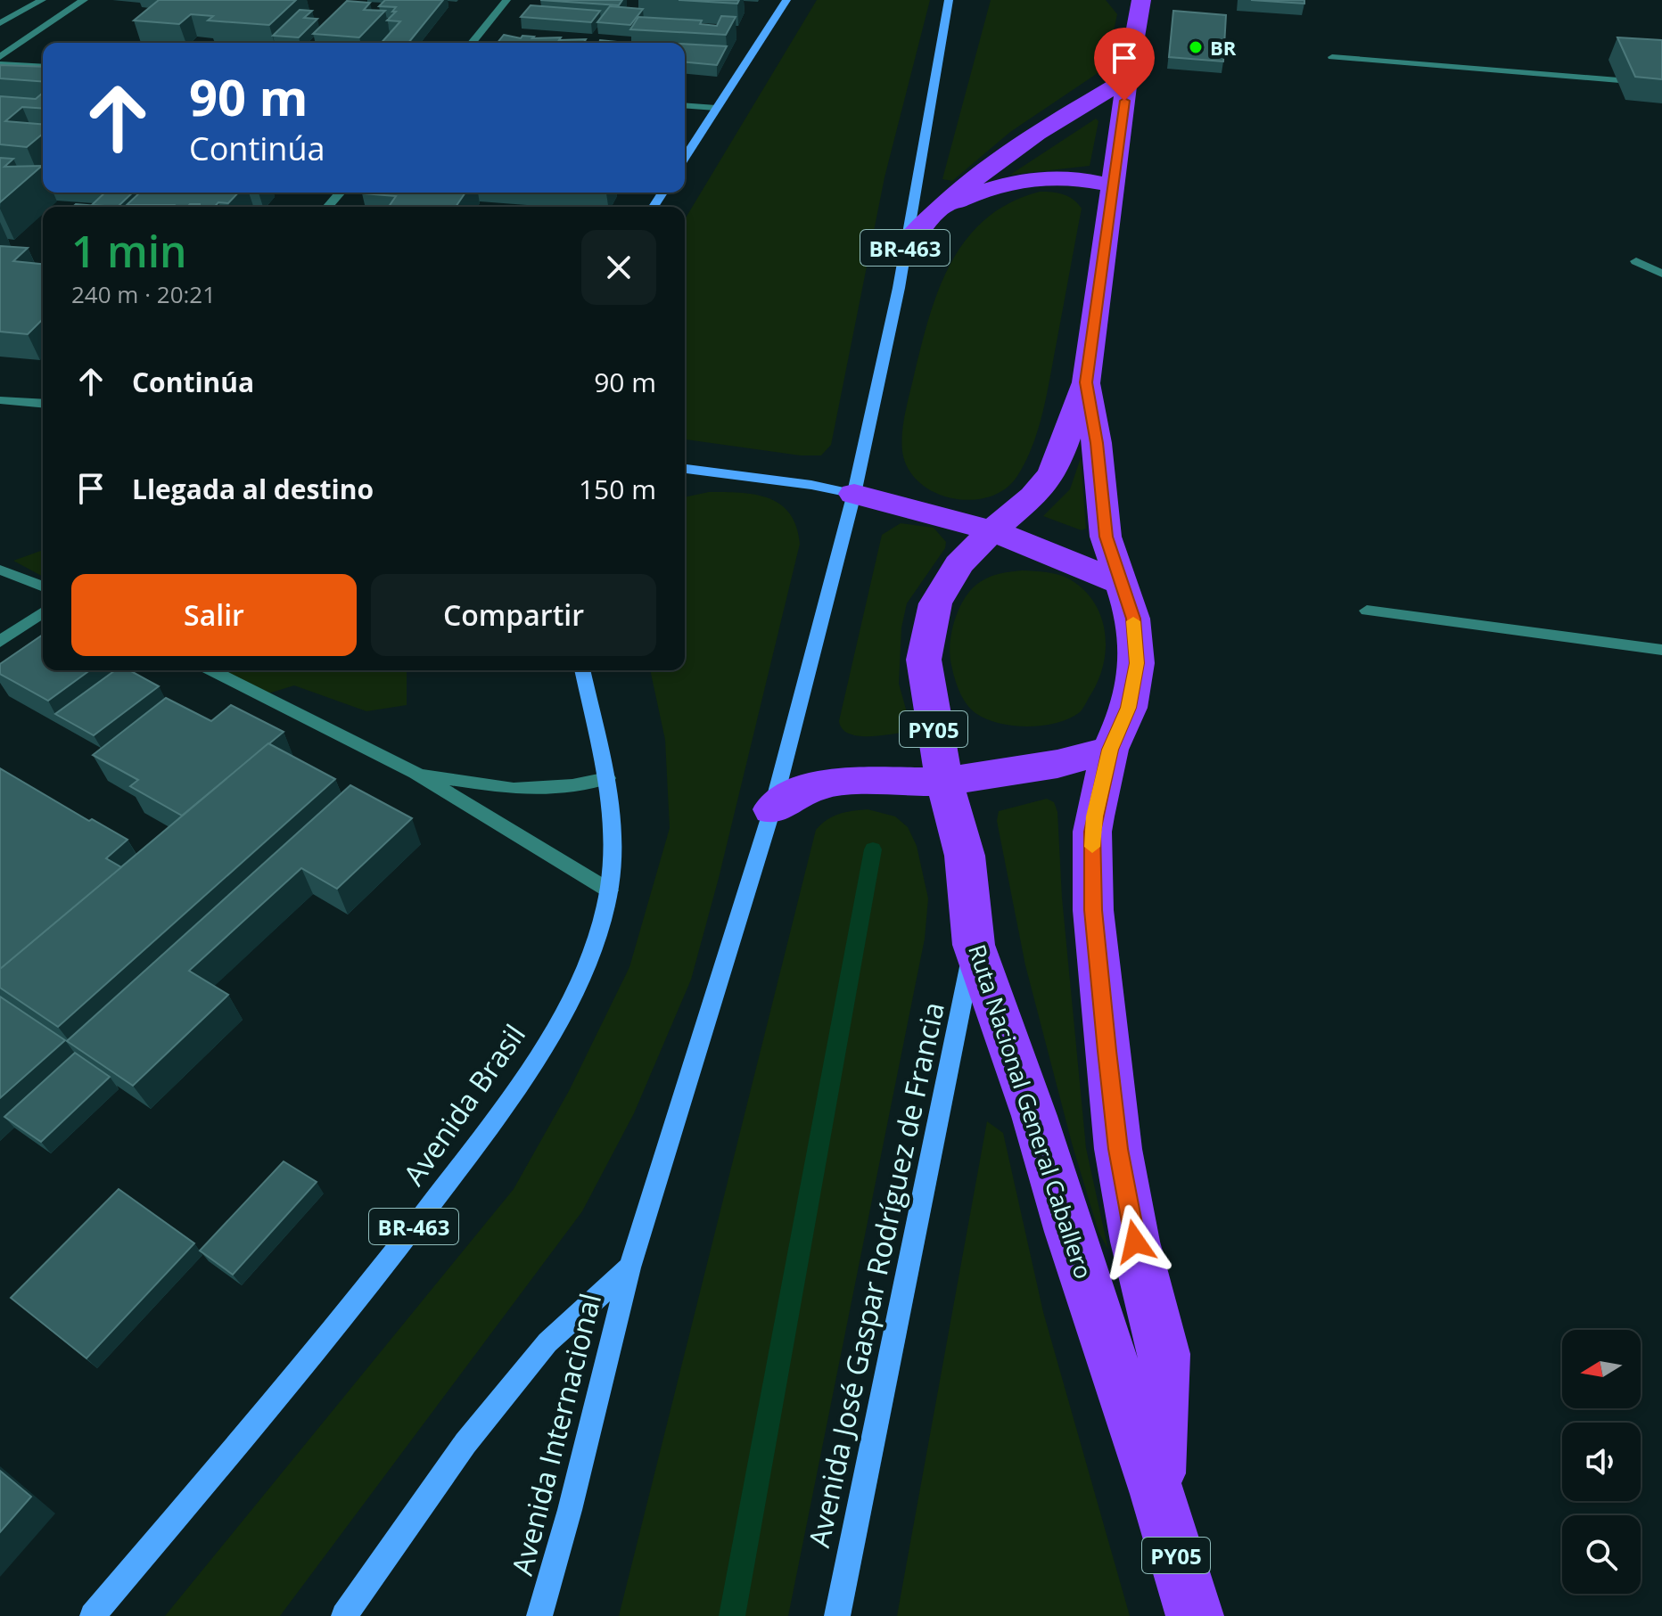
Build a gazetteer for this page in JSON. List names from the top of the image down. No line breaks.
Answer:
{"streets":{"highway":["PY05","Ruta Nacional General Caballero"],"main road":["BR-463","Avenida Brasil","Avenida José Gaspar Rodríguez de Francia","Avenida Internacional"]},"crossings":[["BR-463","Avenida Brasil"],["BR-463","Avenida Internacional"],["Ruta Nacional General Caballero","Avenida José Gaspar Rodríguez de Francia"]],"places":["BR"],"north":"left","page":{"turn":["90 m","Continúa"],"heading":["1 min","240 m · 20:21"],"list":[{"name":"Continúa","value":"90 m"},{"name":"Llegada al destino","value":"150 m"}],"buttons":["Salir","Compartir"]}}
